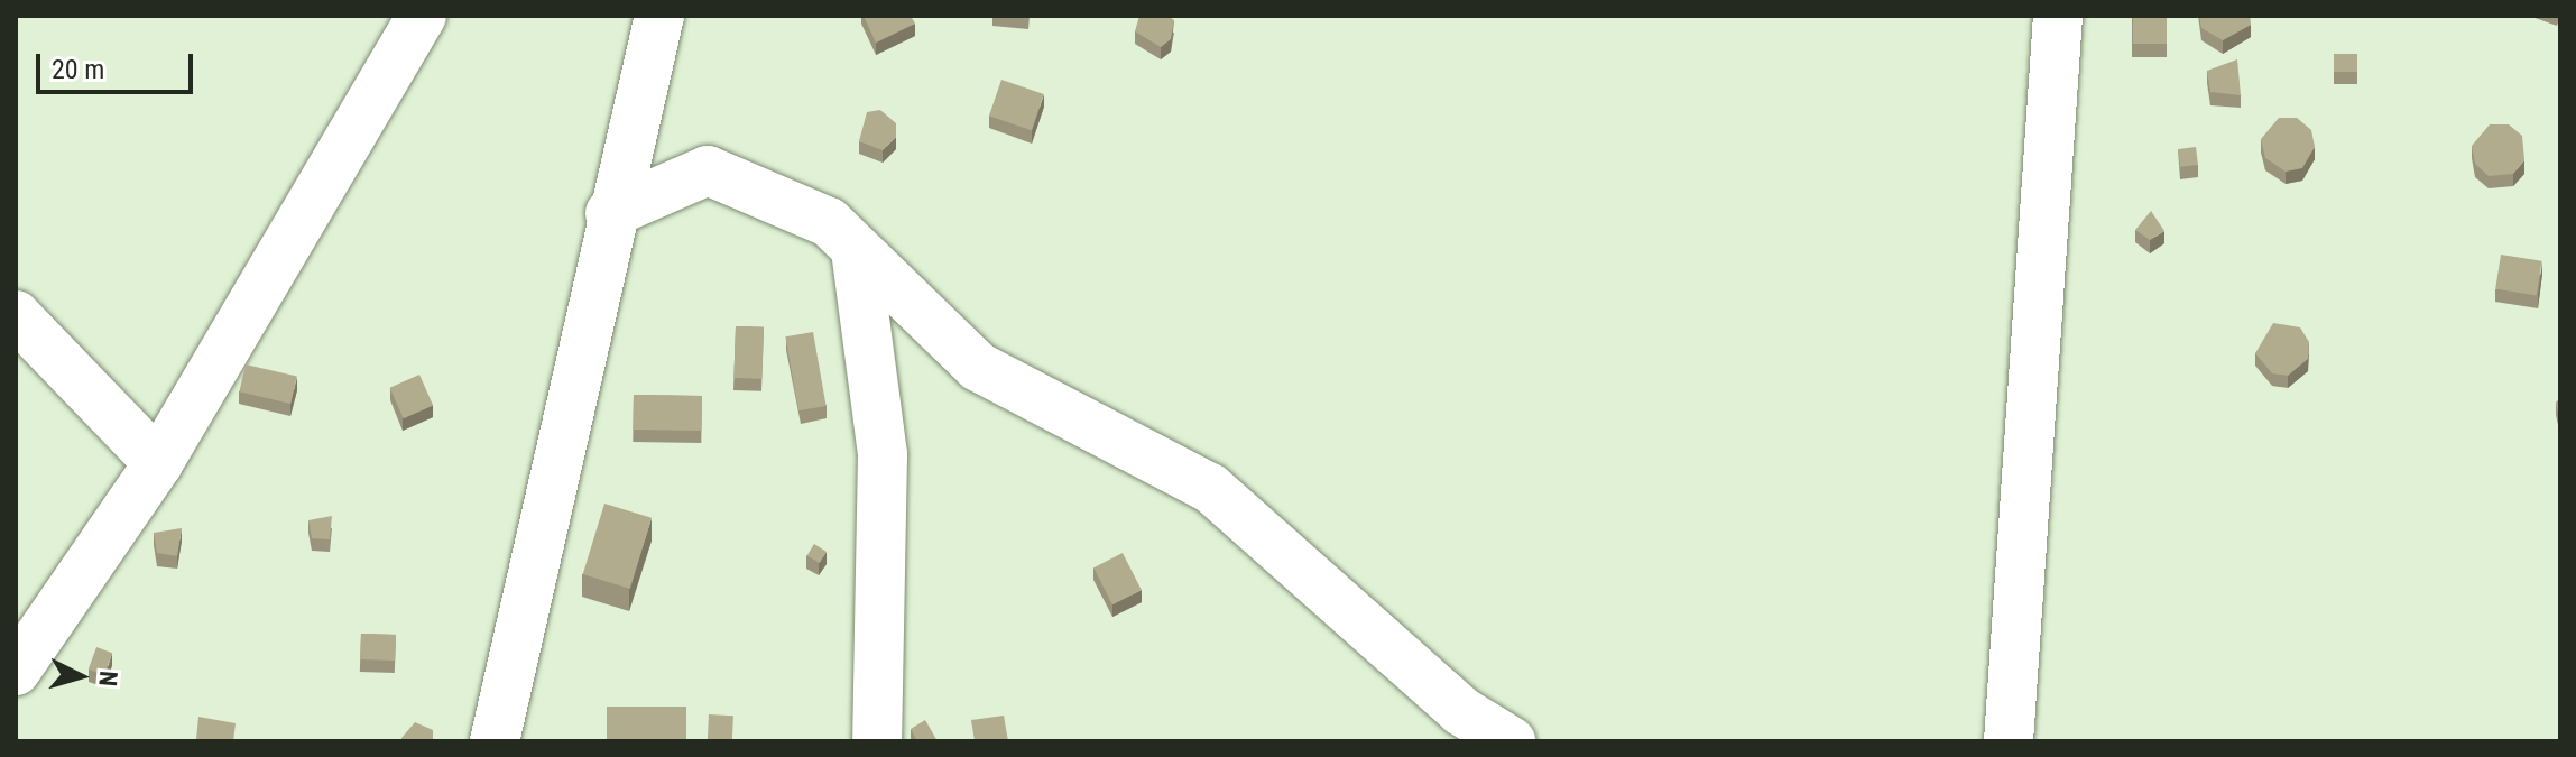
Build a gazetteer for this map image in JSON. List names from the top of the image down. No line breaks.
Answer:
{"scale_bar":"20 m","north":"right"}
